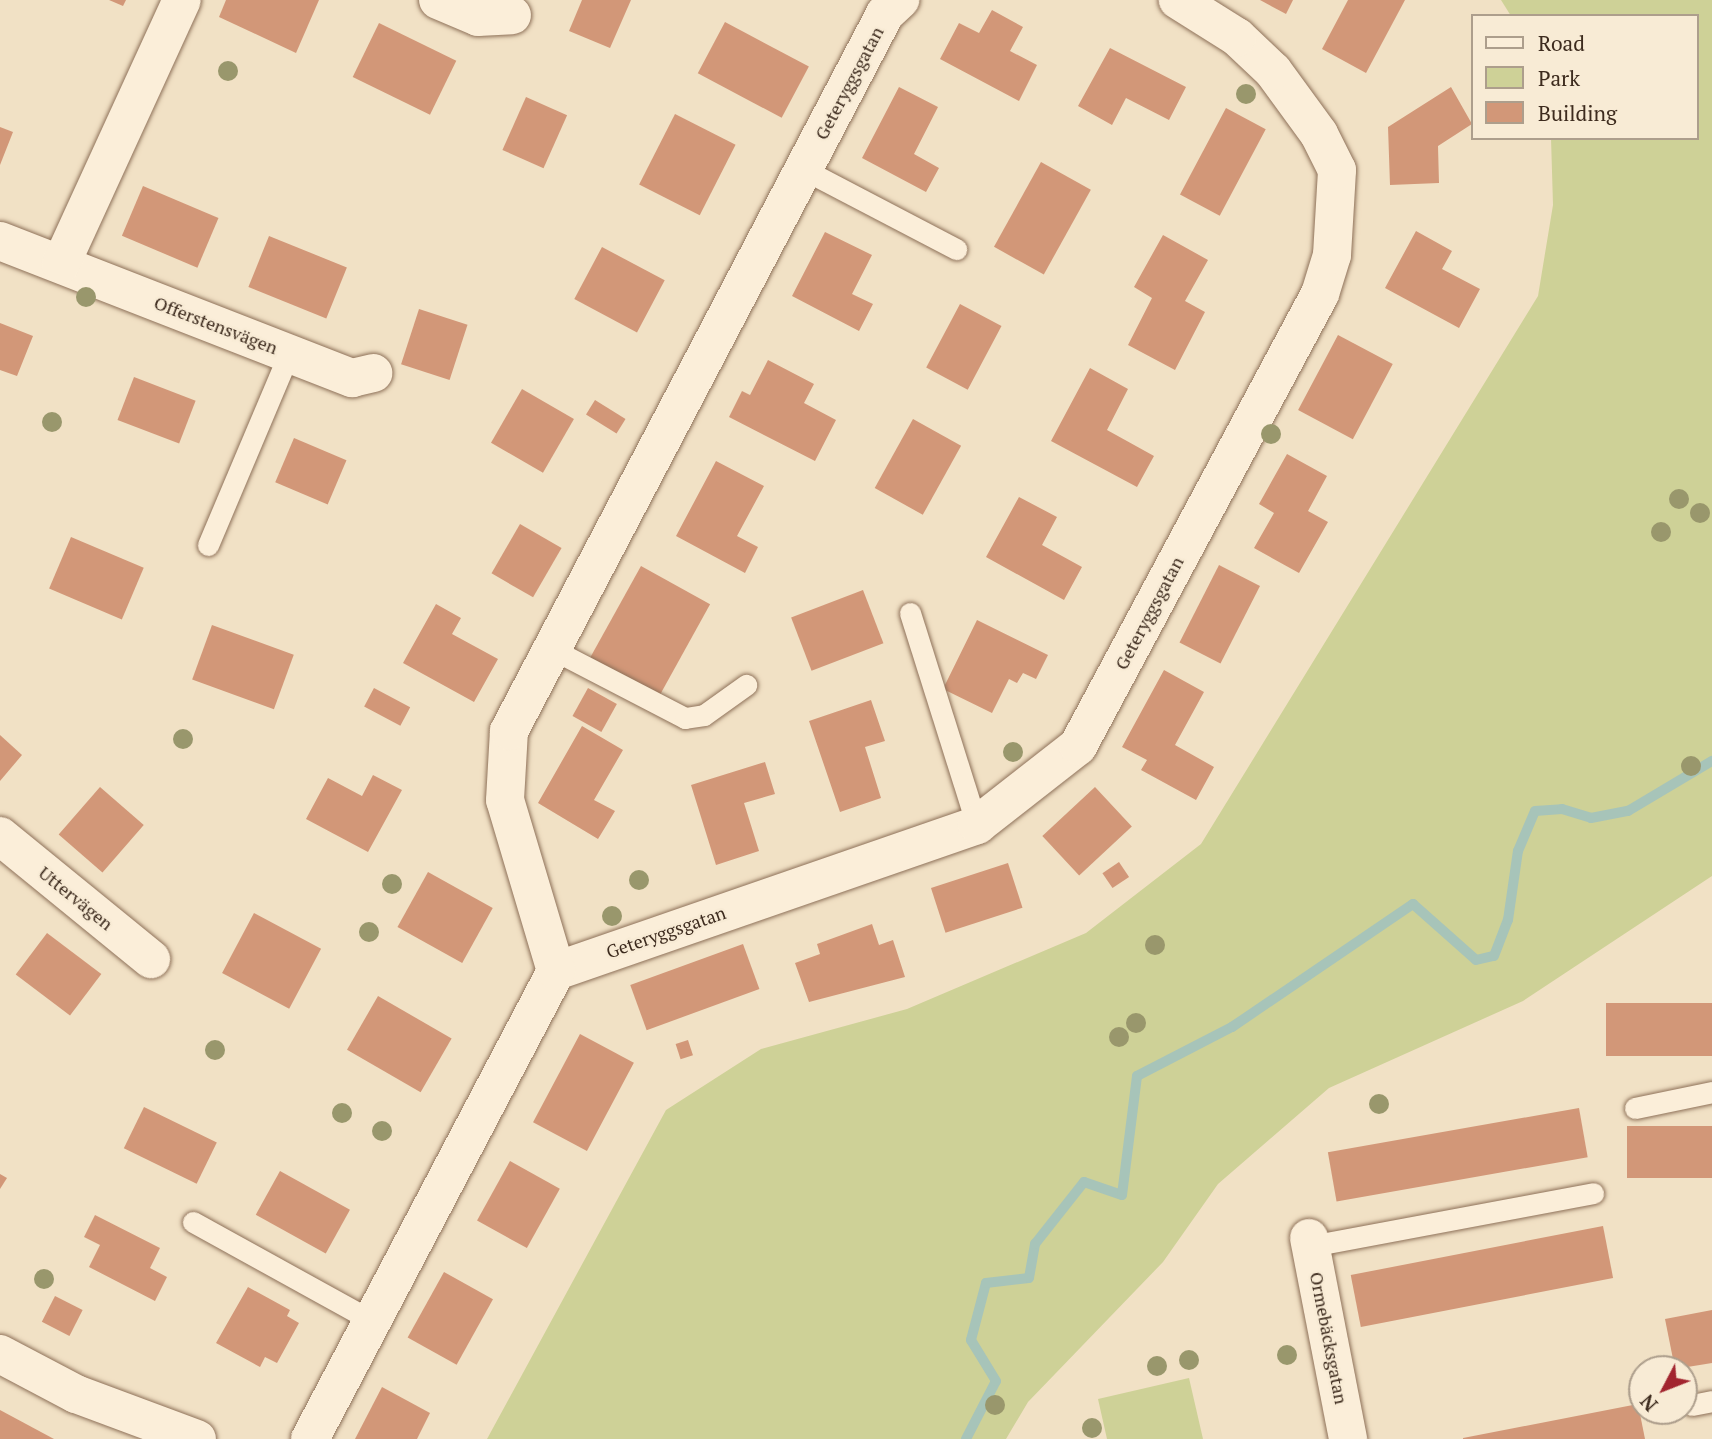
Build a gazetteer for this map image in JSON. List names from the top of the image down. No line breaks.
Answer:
{"streets":{"street":["Geteryggsgatan","Offerstensvägen","Uttervägen","Ormebäcksgatan"]},"legend":["Road","Park","Building"],"north":"bottom left"}
